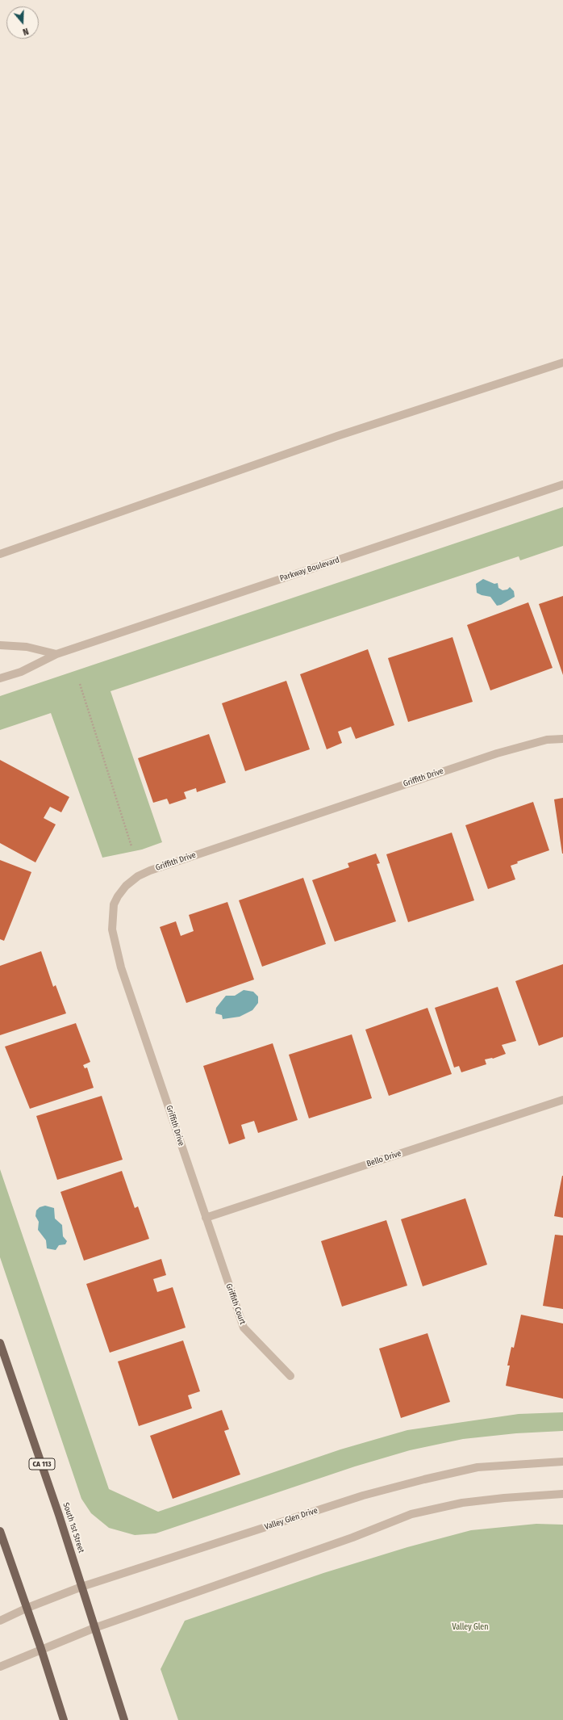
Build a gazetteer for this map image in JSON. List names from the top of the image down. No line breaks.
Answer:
{"streets":{"main road":["CA 113","South 1st Street"],"street":["Parkway Boulevard","Griffith Drive","Bello Drive","Griffith Court","Valley Glen Drive"]},"crossings":[["Griffith Drive","Bello Drive"],["Griffith Drive","Griffith Court"],["Bello Drive","Griffith Court"],["Valley Glen Drive","South 1st Street"]],"parks":["Valley Glen"],"north":"bottom"}
